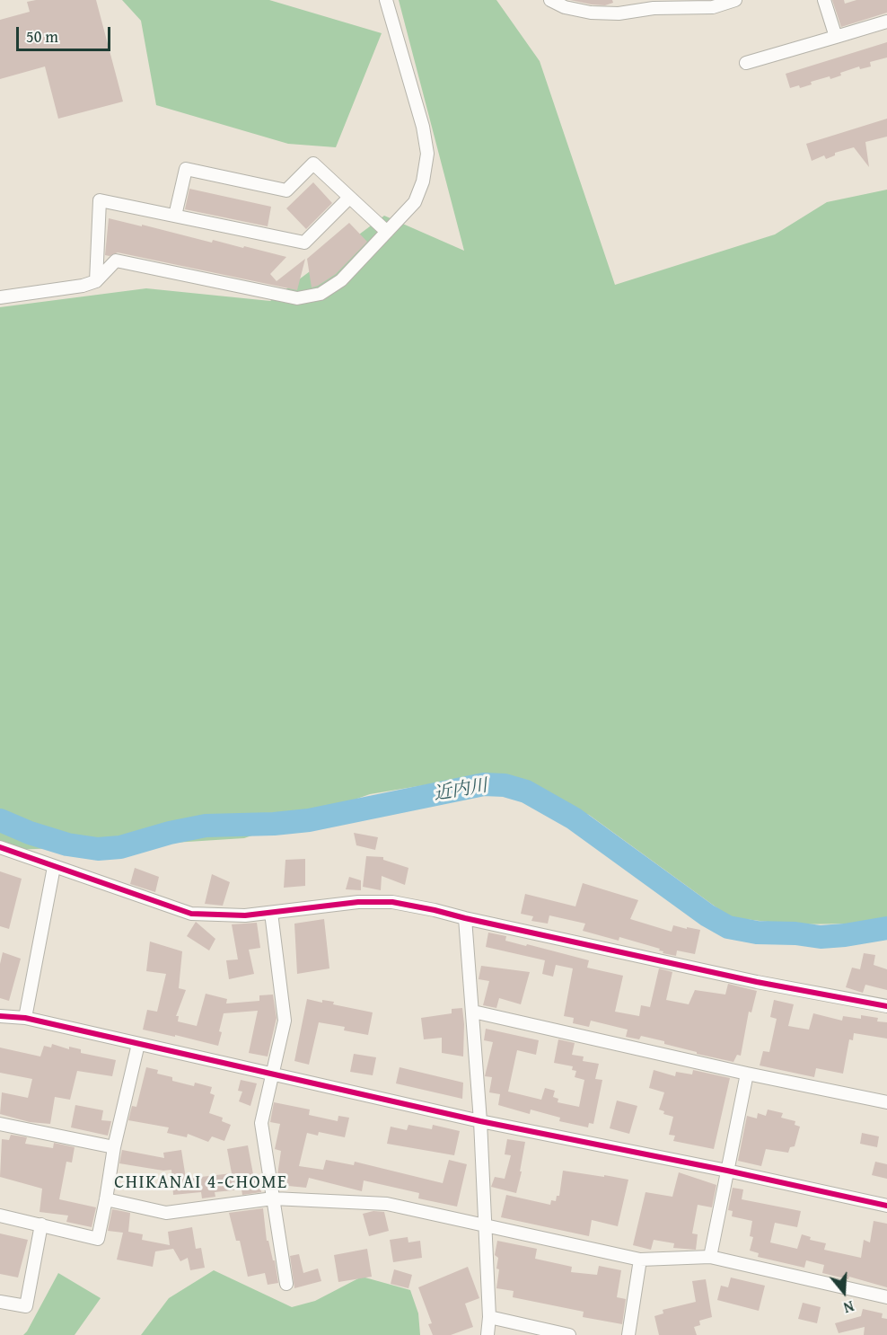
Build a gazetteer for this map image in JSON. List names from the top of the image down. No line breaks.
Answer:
{"districts":["CHIKANAI 4-CHOME"],"water":["近内川"],"scale_bar":"50 m","north":"bottom"}
